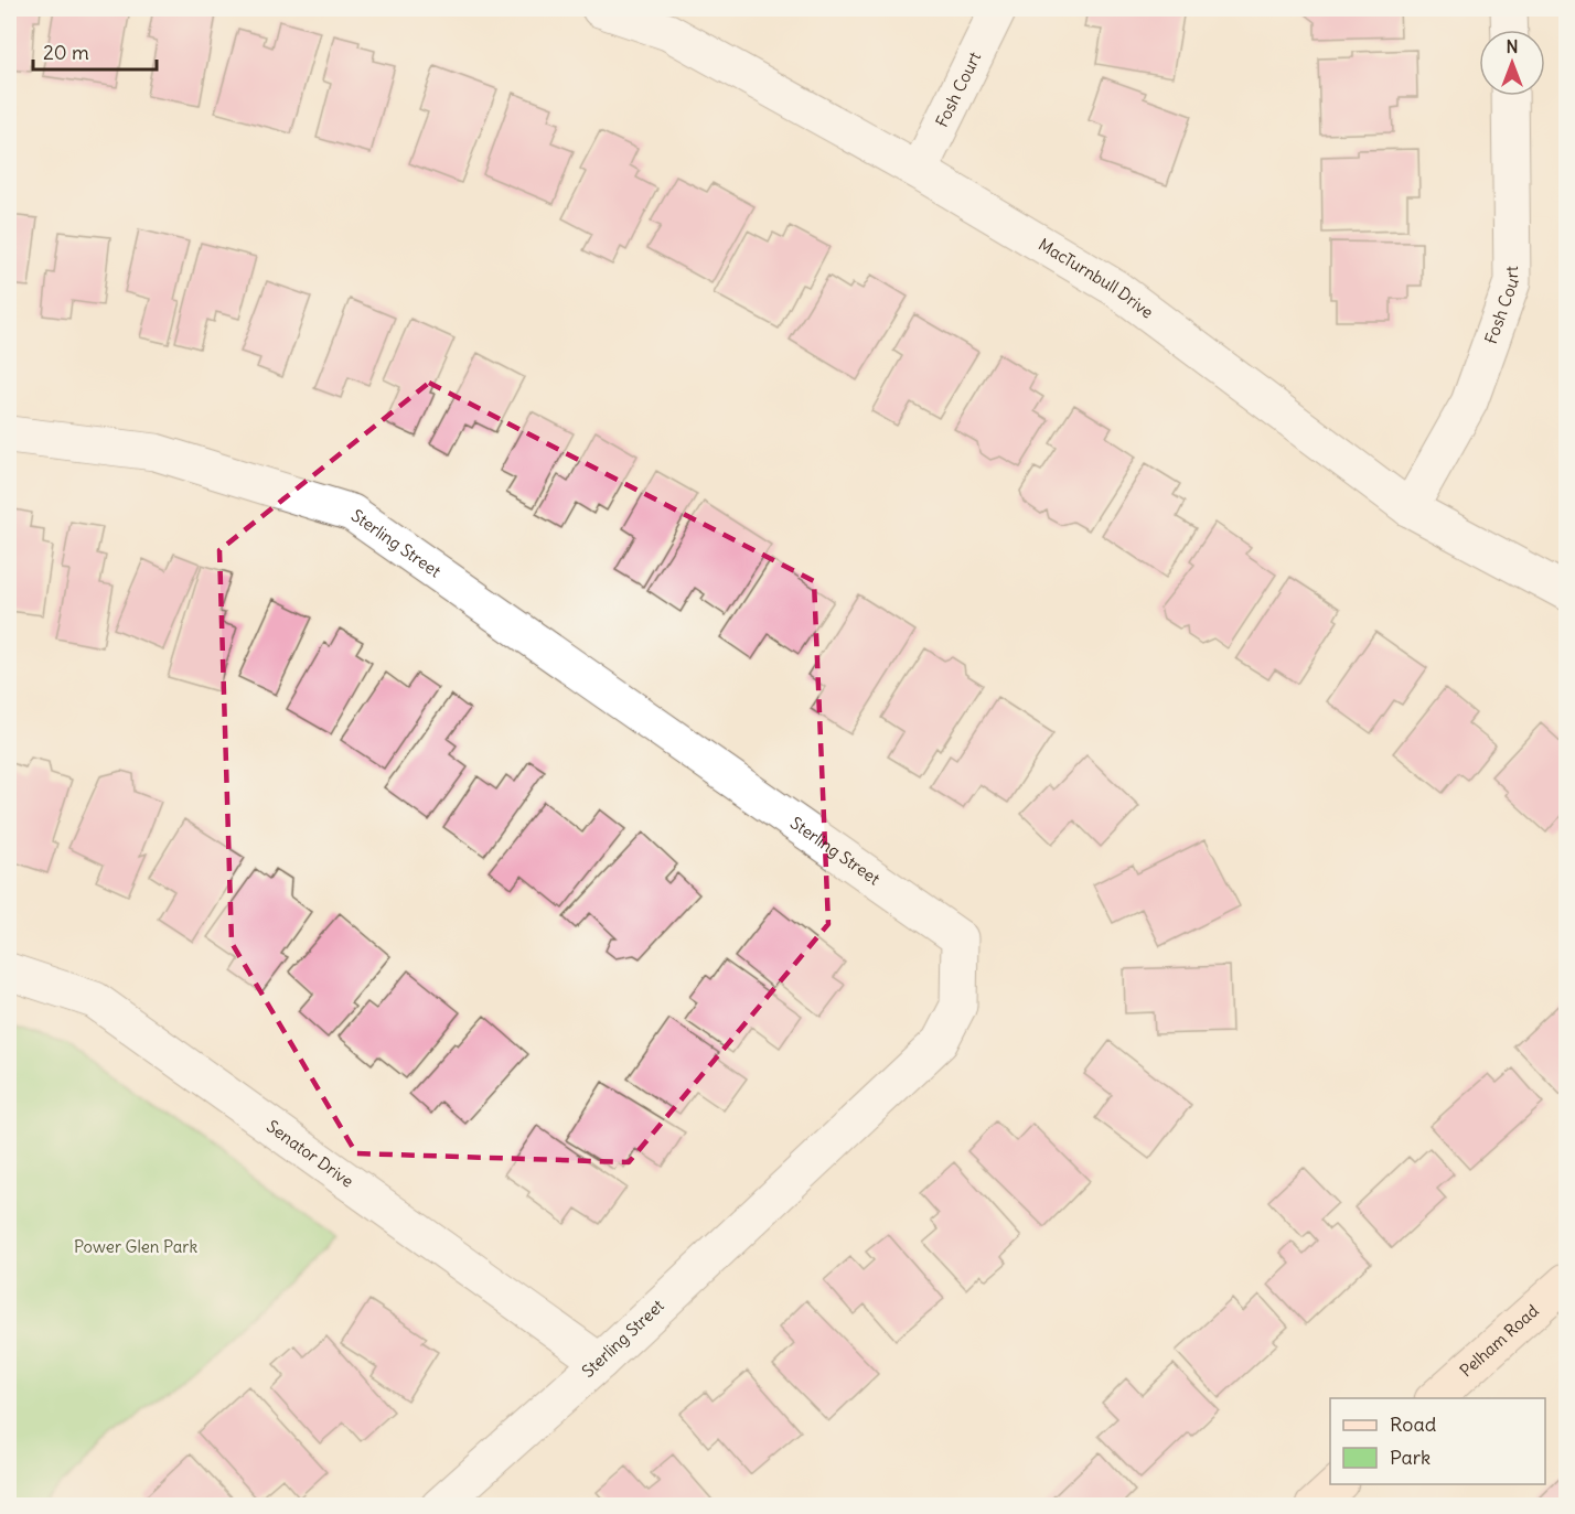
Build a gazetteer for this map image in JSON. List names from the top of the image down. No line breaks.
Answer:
{"streets":{"main road":["Pelham Road"],"street":["Fosh Court","MacTurnbull Drive","Sterling Street","Senator Drive"]},"crossings":[["Fosh Court","MacTurnbull Drive"],["Sterling Street","Senator Drive"]],"parks":["Power Glen Park"],"legend":["Road","Park"],"scale_bar":"20 m","north":"top"}
